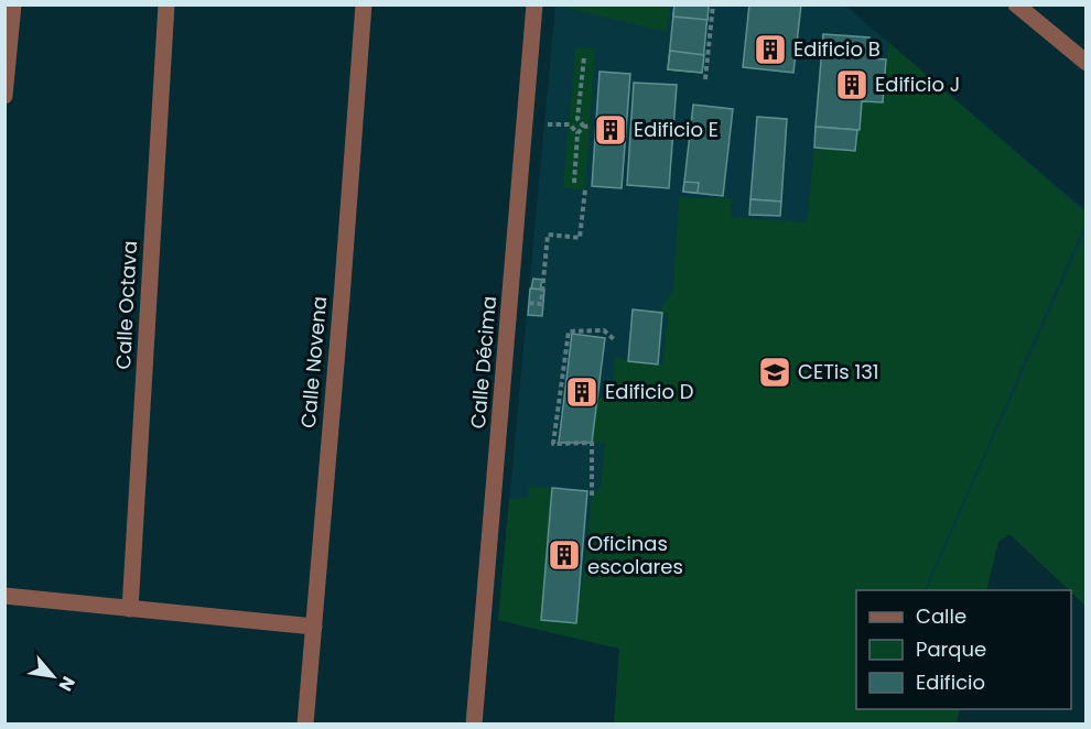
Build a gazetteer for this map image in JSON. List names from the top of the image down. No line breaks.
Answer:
{"streets":{"street":["Calle Octava","Calle Novena","Calle Décima"]},"places":{"building":["Edificio B","Edificio J","Edificio E","Edificio D","Oficinas escolares"],"school or university":["CETis 131"]},"legend":["Calle","Parque","Edificio"],"north":"bottom right"}
